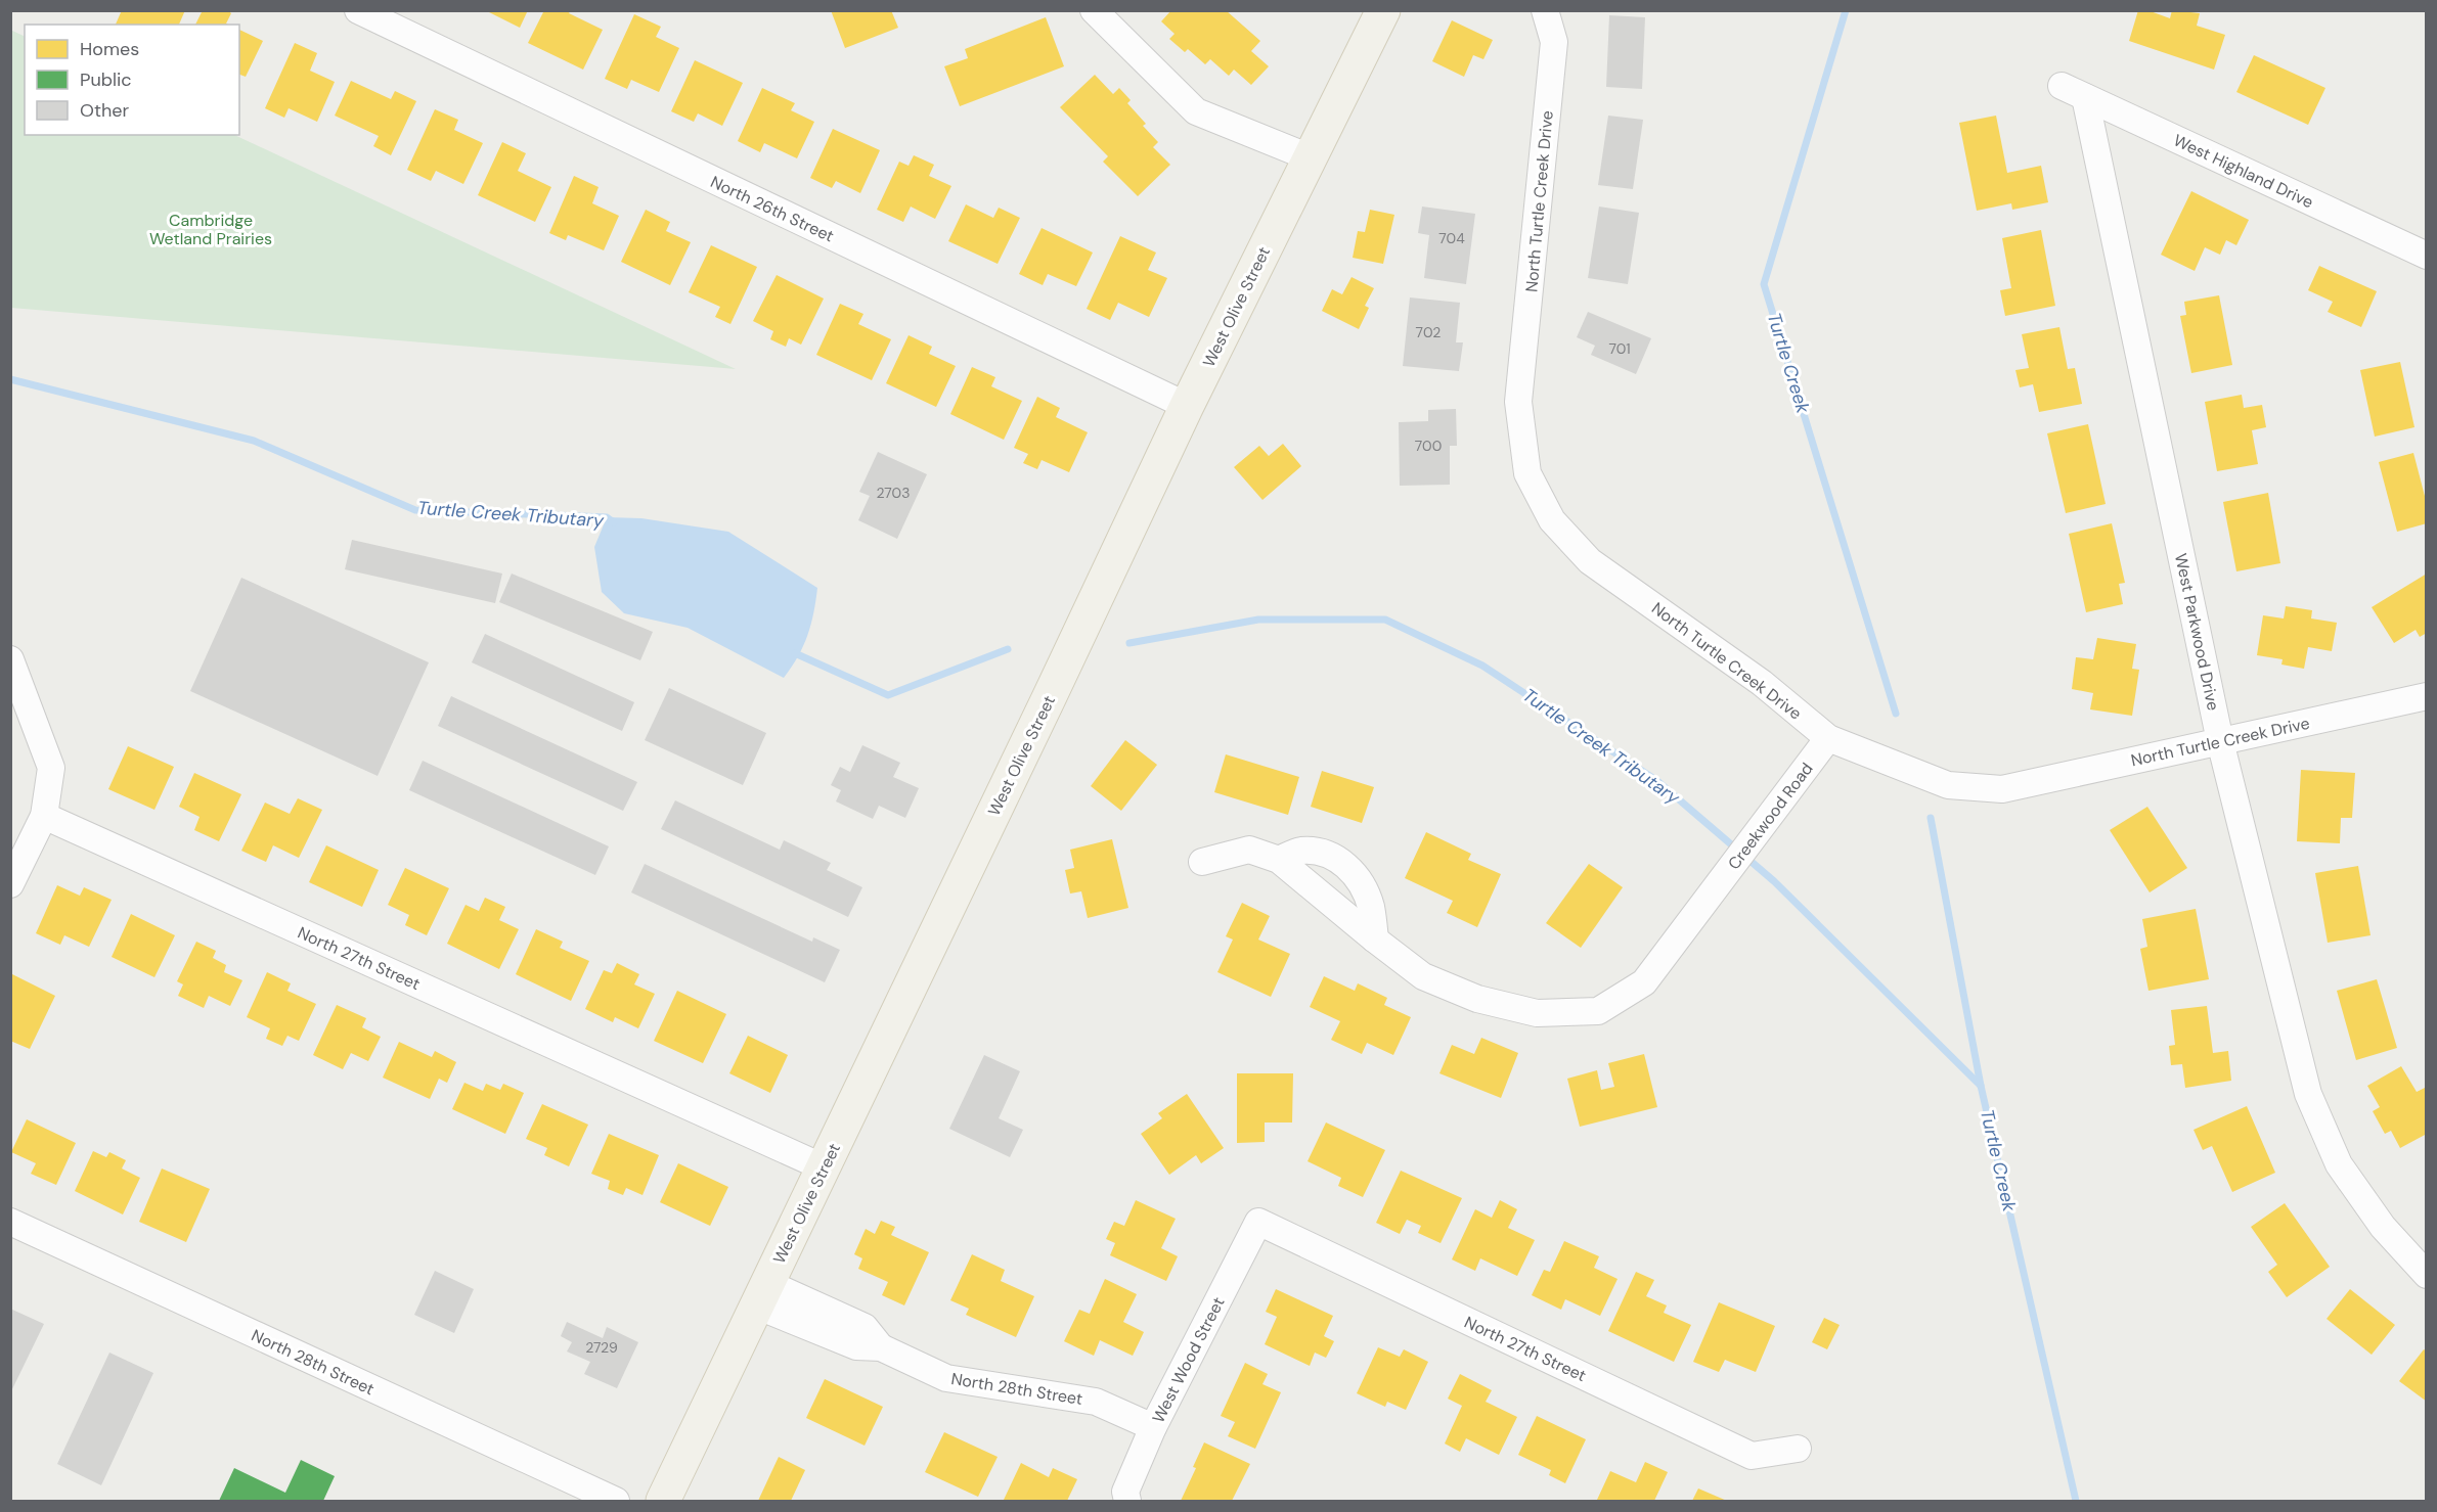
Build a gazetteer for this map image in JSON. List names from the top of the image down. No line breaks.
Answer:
{"streets":{"main road":["West Olive Street"],"street":["West Highland Drive","North Turtle Creek Drive","North 26th Street","West Parkwood Drive","Creekwood Road","North 27th Street","West Wood Street","North 28th Street"]},"crossings":[["West Highland Drive","West Parkwood Drive"],["North Turtle Creek Drive","West Parkwood Drive"],["North Turtle Creek Drive","Creekwood Road"],["North 26th Street","West Olive Street"],["West Olive Street","North 27th Street"],["West Olive Street","North 28th Street"],["North 27th Street","West Wood Street"],["West Wood Street","North 28th Street"]],"water":["Turtle Creek","Turtle Creek Tributary"],"parks":["Cambridge Wetland Prairies"],"house_numbers":["704","702","701","700","2703","2729"],"legend":["Homes","Public","Other"]}
